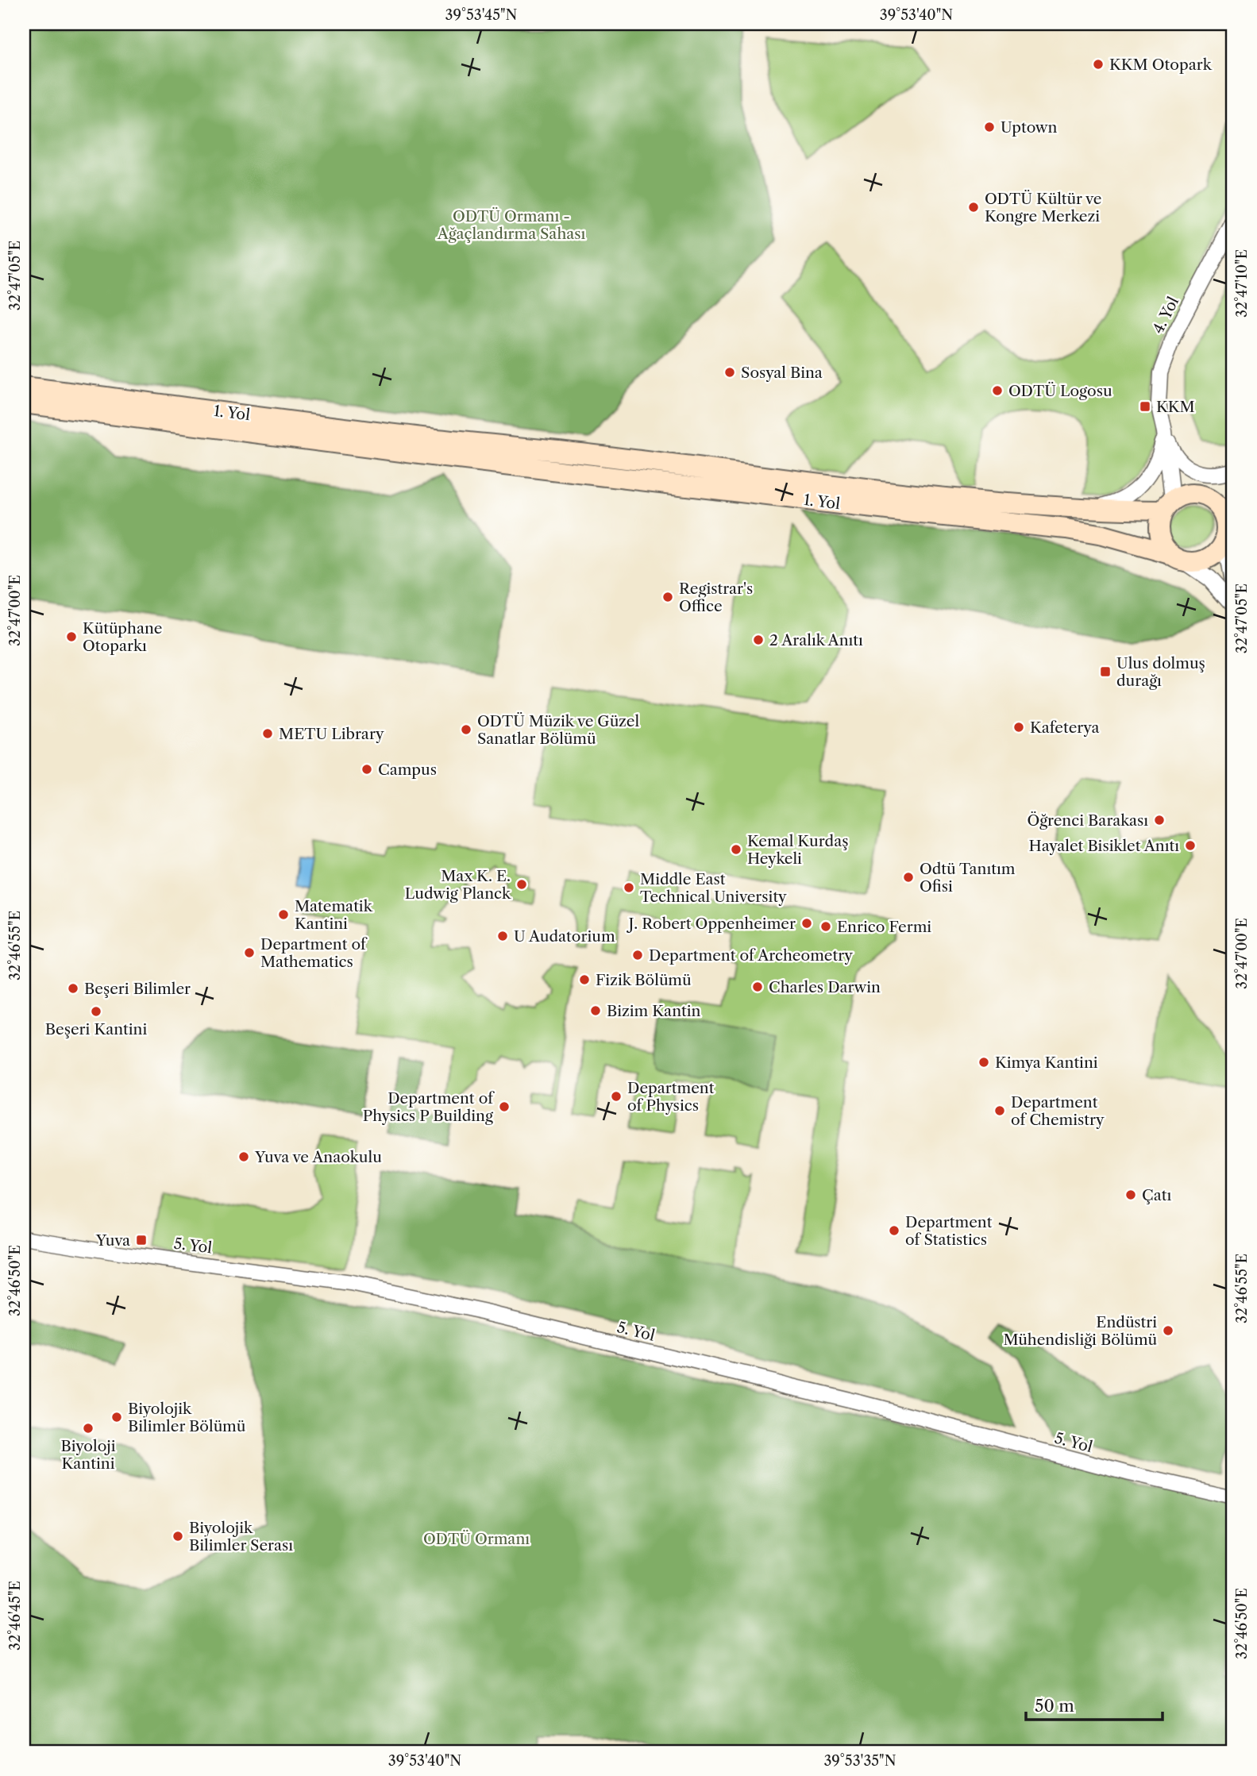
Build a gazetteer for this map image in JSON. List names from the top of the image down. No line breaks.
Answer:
{"streets":{"main road":["1. Yol"],"street":["4. Yol","5. Yol"]},"crossings":[["4. Yol","1. Yol"]],"parks":["ODTÜ Ormanı - Ağaçlandırma Sahası","ODTÜ Ormanı"],"places":{"other":["KKM Otopark","Uptown","ODTÜ Kültür ve Kongre Merkezi","Sosyal Bina","ODTÜ Logosu","Registrar's Office","Kütüphane Otoparkı","2 Aralık Anıtı","Kafeterya","ODTÜ Müzik ve Güzel Sanatlar Bölümü","METU Library","Campus","Öğrenci Barakası","Hayalet Bisiklet Anıtı","Kemal Kurdaş Heykeli","Odtü Tanıtım Ofisi","Max K. E. Ludwig Planck","Middle East Technical University","Matematik Kantini","J. Robert Oppenheimer","Enrico Fermi","U Audatorium","Department of Mathematics","Department of Archeometry","Fizik Bölümü","Charles Darwin","Beşeri Bilimler","Bizim Kantin","Beşeri Kantini","Kimya Kantini","Department of Physics","Department of Physics P Building","Department of Chemistry","Yuva ve Anaokulu","Çatı","Department of Statistics","Endüstri Mühendisliği Bölümü","Biyolojik Bilimler Bölümü","Biyoloji Kantini","Biyolojik Bilimler Serası"],"transit":["KKM","Ulus dolmuş durağı","Yuva"]},"scale_bar":"50 m","coordinates":["39°53'45\"N","39°53'40\"N","32°47'05\"E","32°47'10\"E","32°47'00\"E","32°46'55\"E","32°46'50\"E","32°46'45\"E","39°53'35\"N"]}
